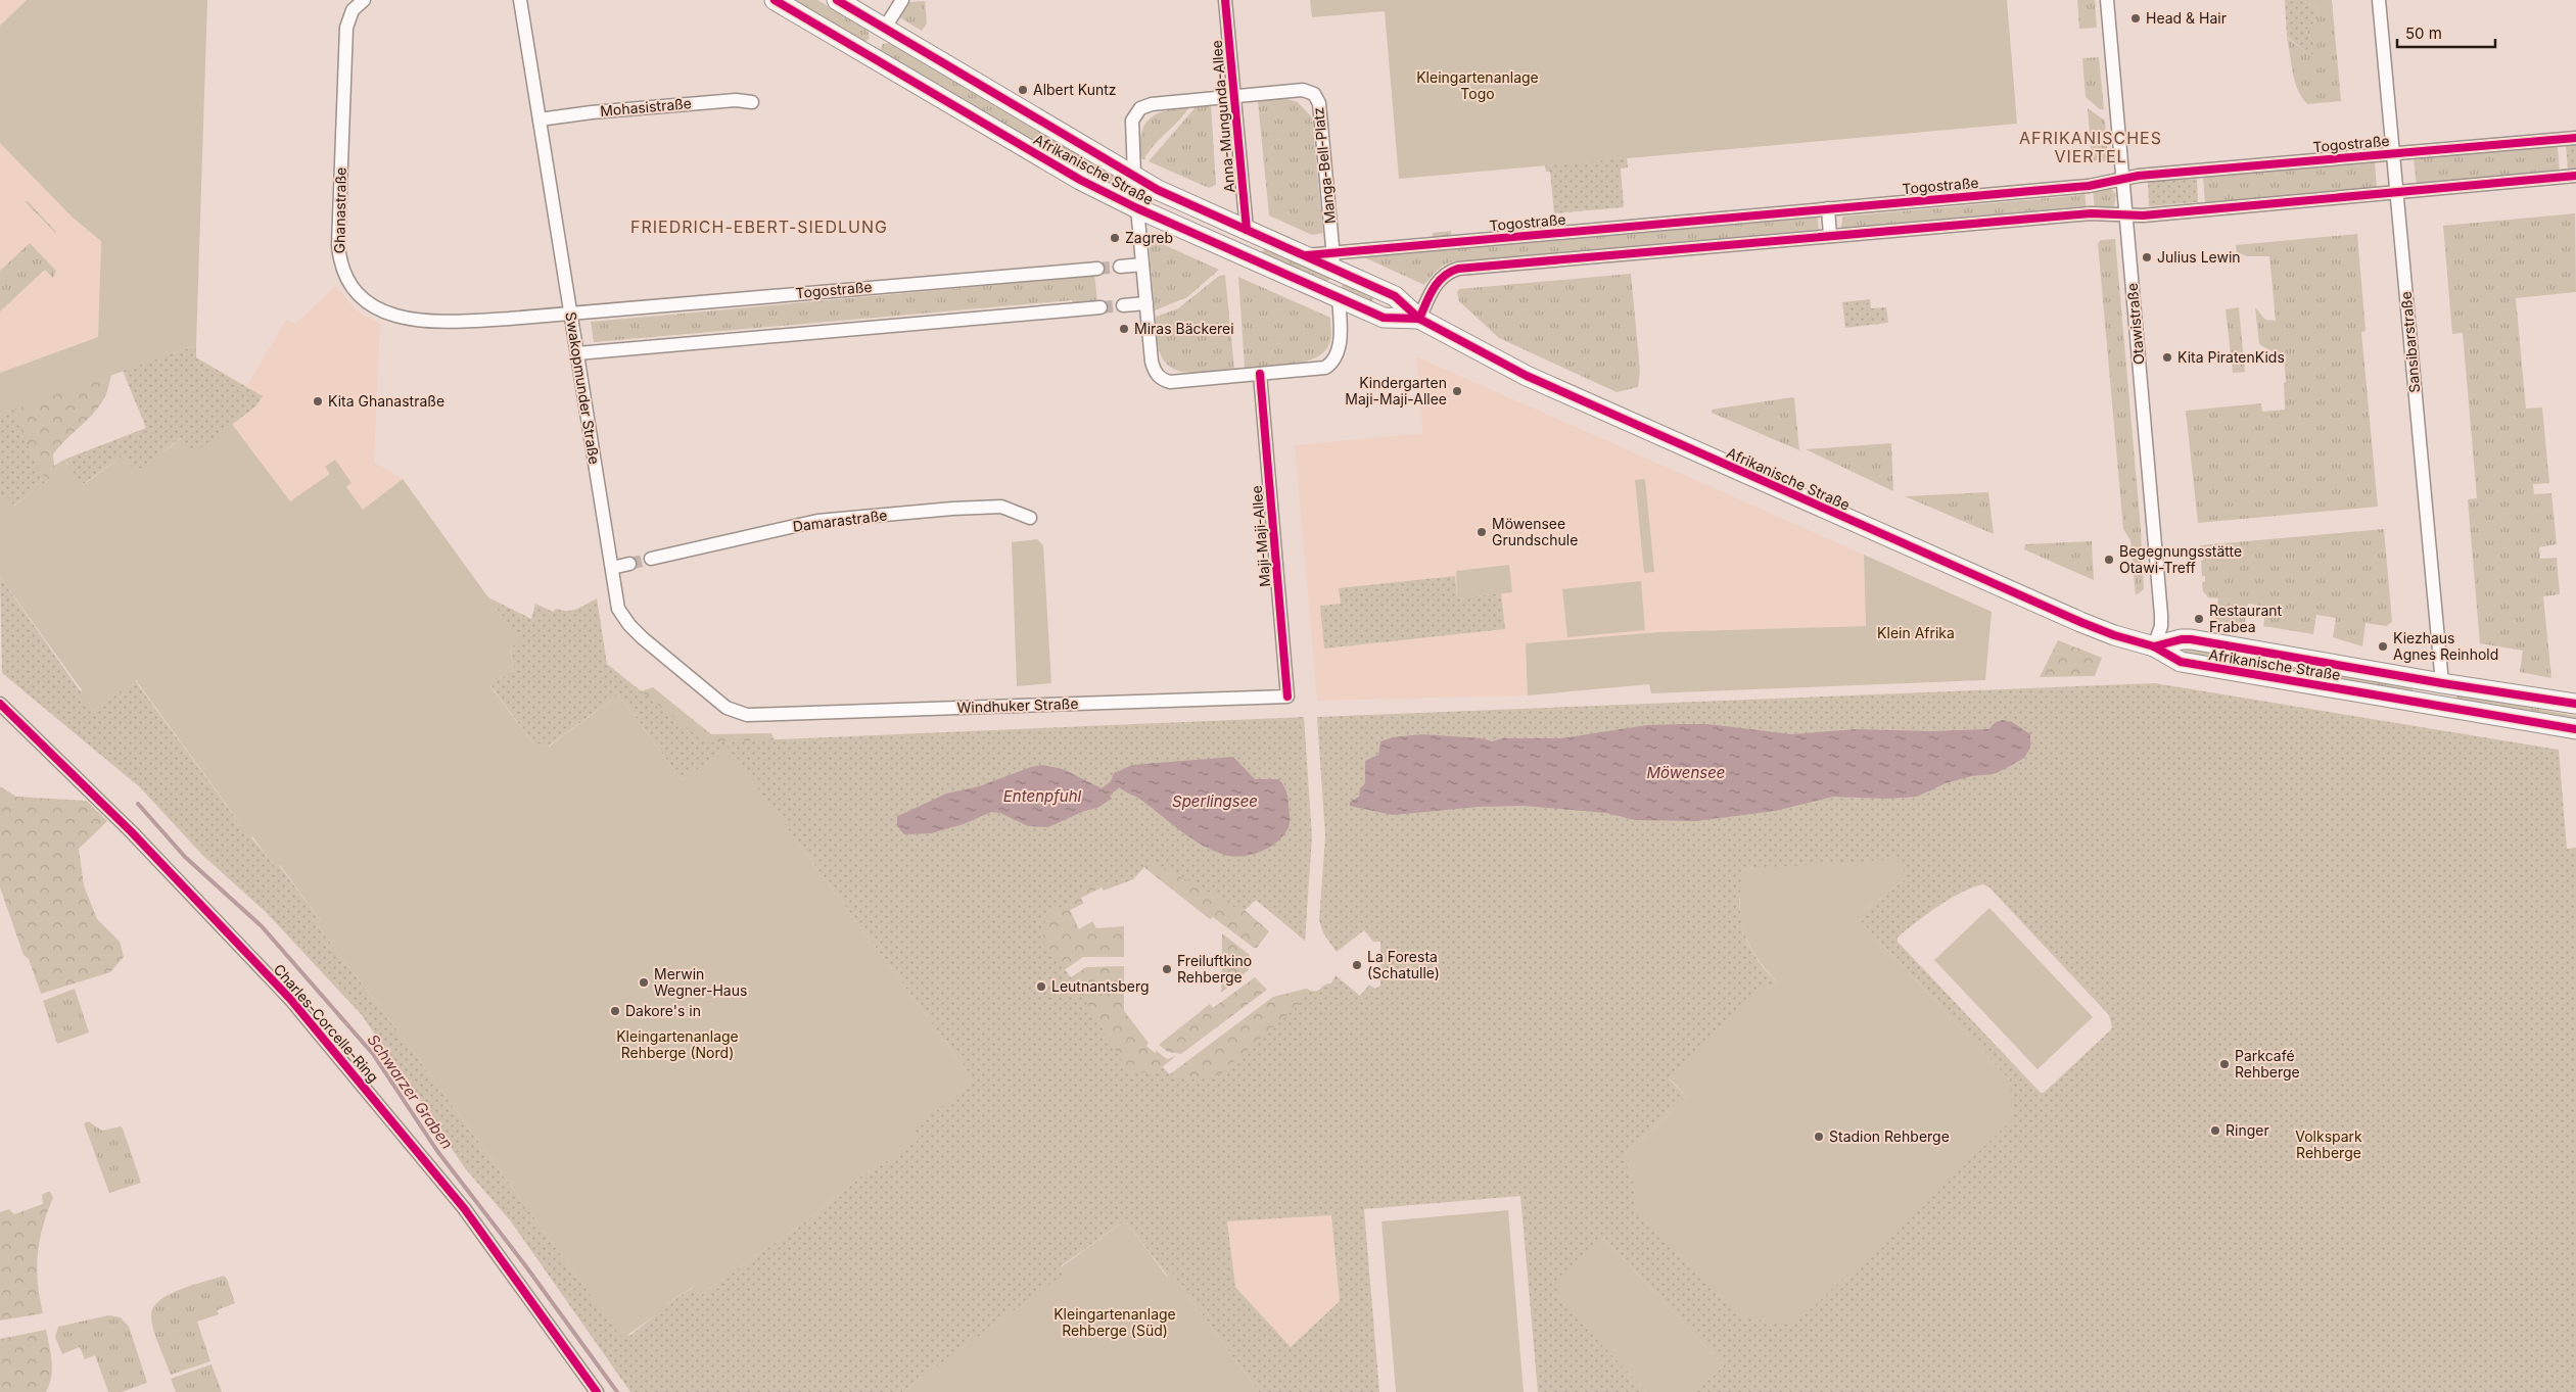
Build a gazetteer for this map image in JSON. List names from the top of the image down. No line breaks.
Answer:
{"streets":{"street":["Mohasistraße","Anna-Mungunda-Allee","Togostraße","Manga-Bell-Platz","Afrikanische Straße","Ghanastraße","Otawistraße","Sansibarstraße","Swakopmunder Straße","Damarastraße","Maji-Maji-Allee","Windhuker Straße","Charles-Corcelle-Ring"]},"crossings":[["Mohasistraße","Swakopmunder Straße"],["Anna-Mungunda-Allee","Manga-Bell-Platz"],["Anna-Mungunda-Allee","Afrikanische Straße"],["Togostraße","Manga-Bell-Platz"],["Togostraße","Afrikanische Straße"],["Togostraße","Ghanastraße"],["Togostraße","Otawistraße"],["Togostraße","Sansibarstraße"],["Togostraße","Swakopmunder Straße"],["Manga-Bell-Platz","Afrikanische Straße"],["Afrikanische Straße","Otawistraße"],["Afrikanische Straße","Sansibarstraße"],["Ghanastraße","Swakopmunder Straße"],["Swakopmunder Straße","Windhuker Straße"],["Maji-Maji-Allee","Windhuker Straße"]],"districts":["AFRIKANISCHES VIERTEL","FRIEDRICH-EBERT-SIEDLUNG"],"water":["Möwensee","Entenpfuhl","Sperlingsee","Schwarzer Graben"],"parks":["Kleingartenanlage Togo","Klein Afrika","Kleingartenanlage Rehberge (Nord)","Volkspark Rehberge","Kleingartenanlage Rehberge (Süd)"],"places":["Head & Hair","Albert Kuntz","Zagreb","Julius Lewin","Miras Bäckerei","Kita PiratenKids","Kindergarten Maji-Maji-Allee","Kita Ghanastraße","Möwensee Grundschule","Begegnungsstätte Otawi-Treff","Restaurant Frabea","Kiezhaus Agnes Reinhold","La Foresta (Schatulle)","Freiluftkino Rehberge","Merwin Wegner-Haus","Leutnantsberg","Dakore's in","Parkcafé Rehberge","Ringer","Stadion Rehberge"],"scale_bar":"50 m"}
